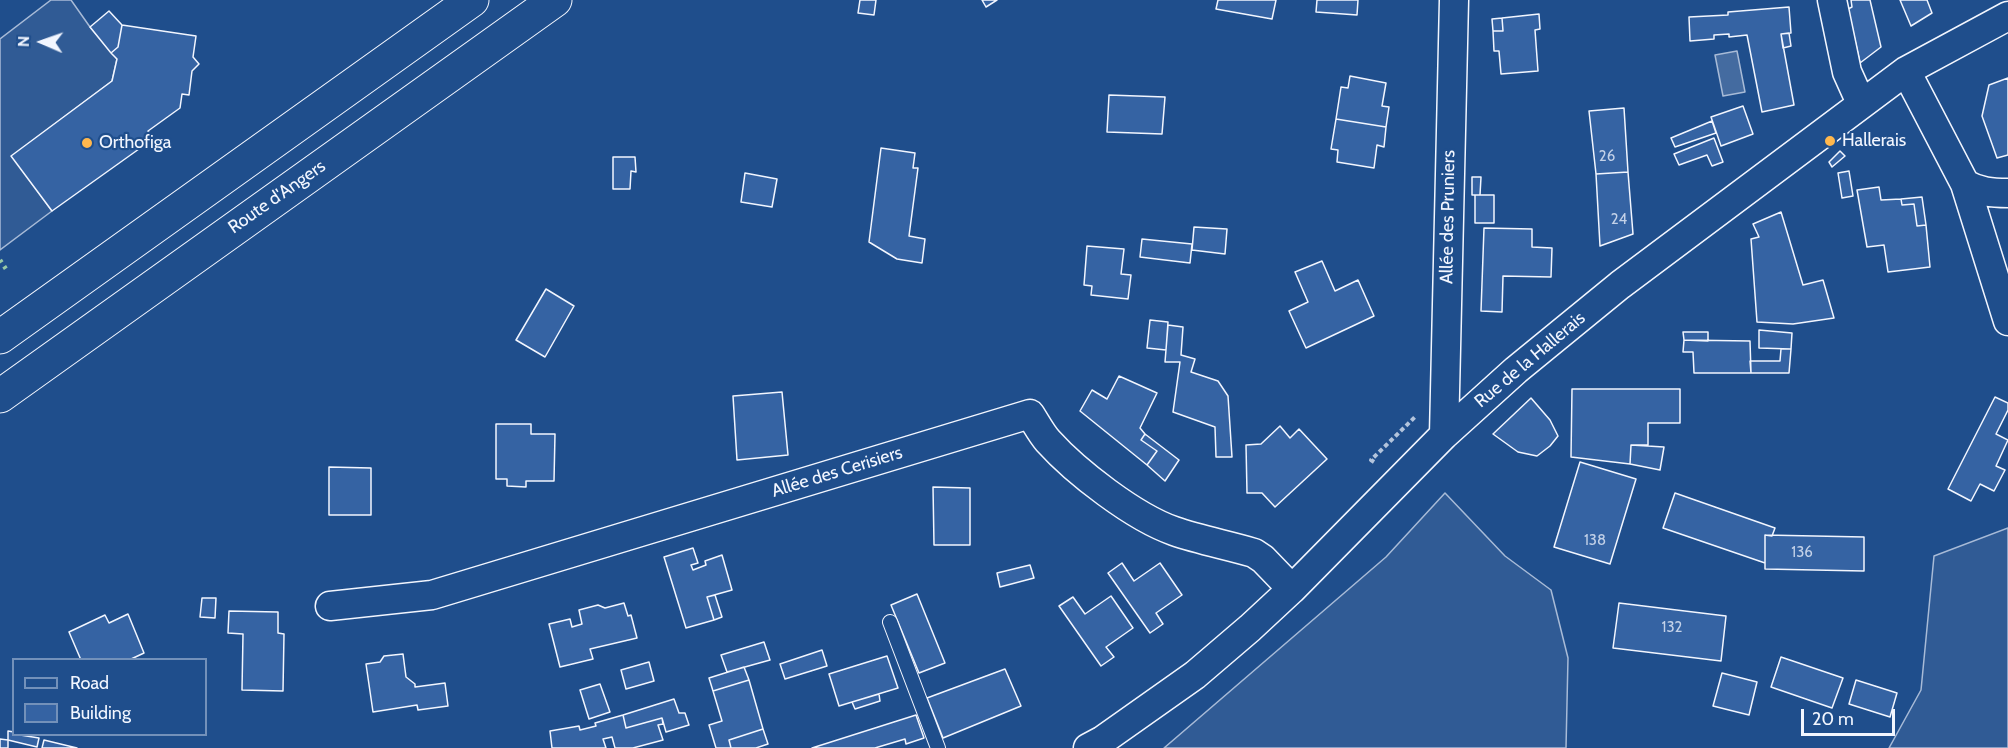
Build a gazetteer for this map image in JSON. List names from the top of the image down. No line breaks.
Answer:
{"streets":{"highway":["Route d'Angers"],"street":["Allée des Pruniers","Rue de la Hallerais","Allée des Cerisiers"]},"crossings":[["Allée des Pruniers","Rue de la Hallerais"],["Rue de la Hallerais","Allée des Cerisiers"]],"places":["Hallerais","Orthofiga"],"house_numbers":["26","24","138","136","132"],"legend":["Road","Building"],"scale_bar":"20 m","north":"left"}
